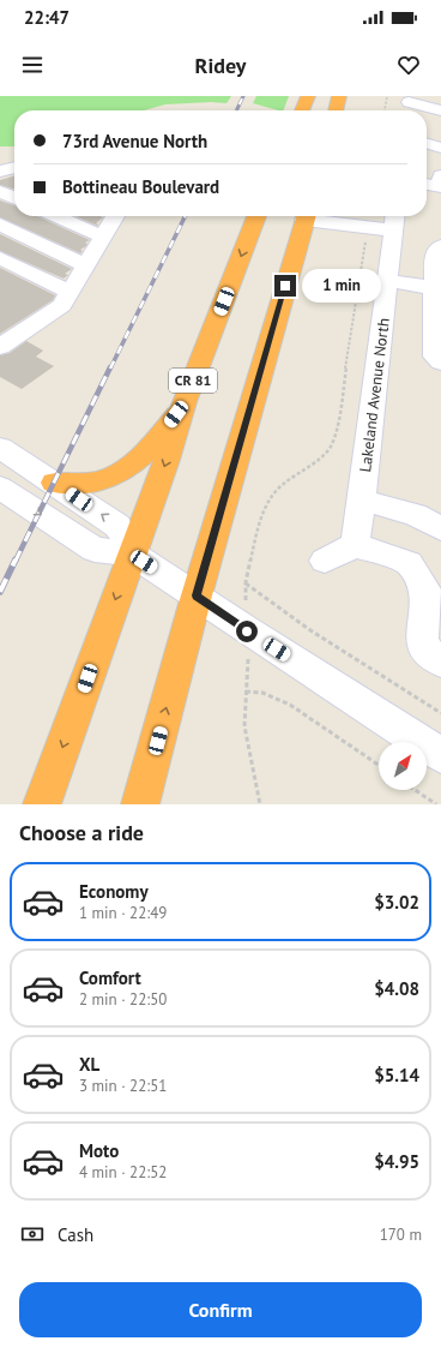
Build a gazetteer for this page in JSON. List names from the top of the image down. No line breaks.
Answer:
{"streets":{"highway":["CR 81"],"street":["Lakeland Avenue North"]},"north":"top right","page":{"status":"22:47","header":"Ridey","banner":["73rd Avenue North","Bottineau Boulevard"],"bubble":"1 min","heading":"Choose a ride","list":[{"name":"Economy","note":"1 min · 22:49","value":"$3.02"},{"name":"Comfort","note":"2 min · 22:50","value":"$4.08"},{"name":"XL","note":"3 min · 22:51","value":"$5.14"},{"name":"Moto","note":"4 min · 22:52","value":"$4.95"}],"pay":["Cash","170 m"],"buttons":"Confirm"}}
